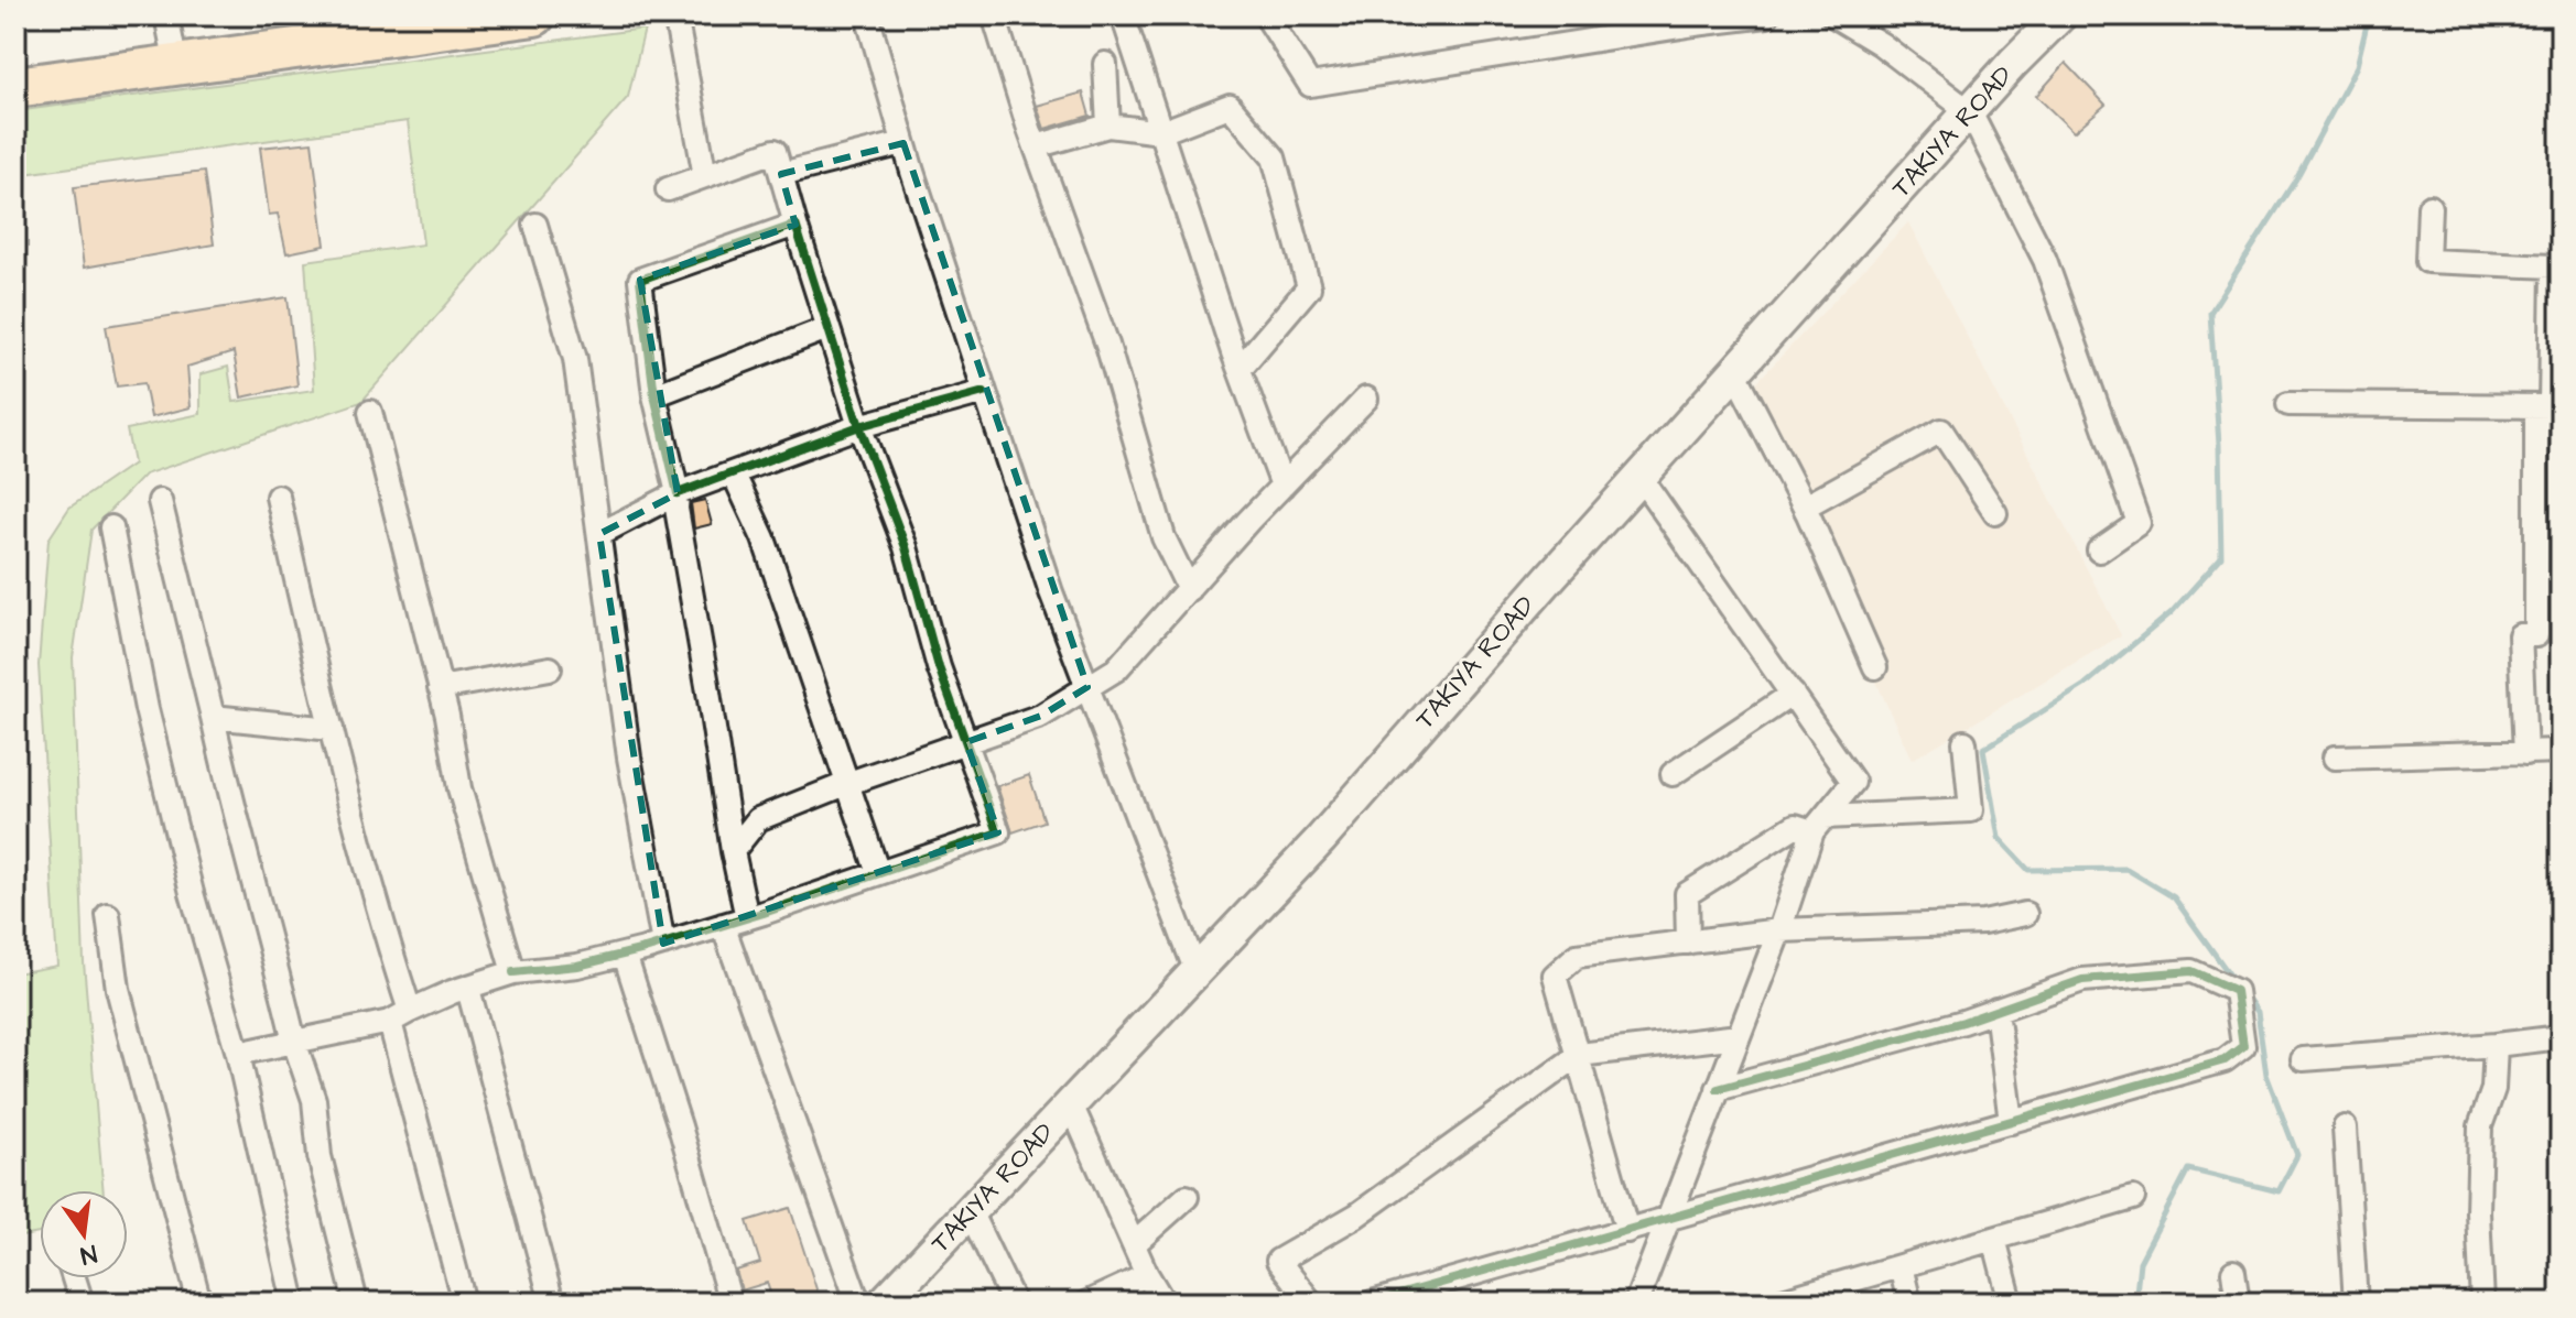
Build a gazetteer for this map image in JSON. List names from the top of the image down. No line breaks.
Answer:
{"streets":{"main road":["TAKIYA ROAD"]},"north":"bottom"}
